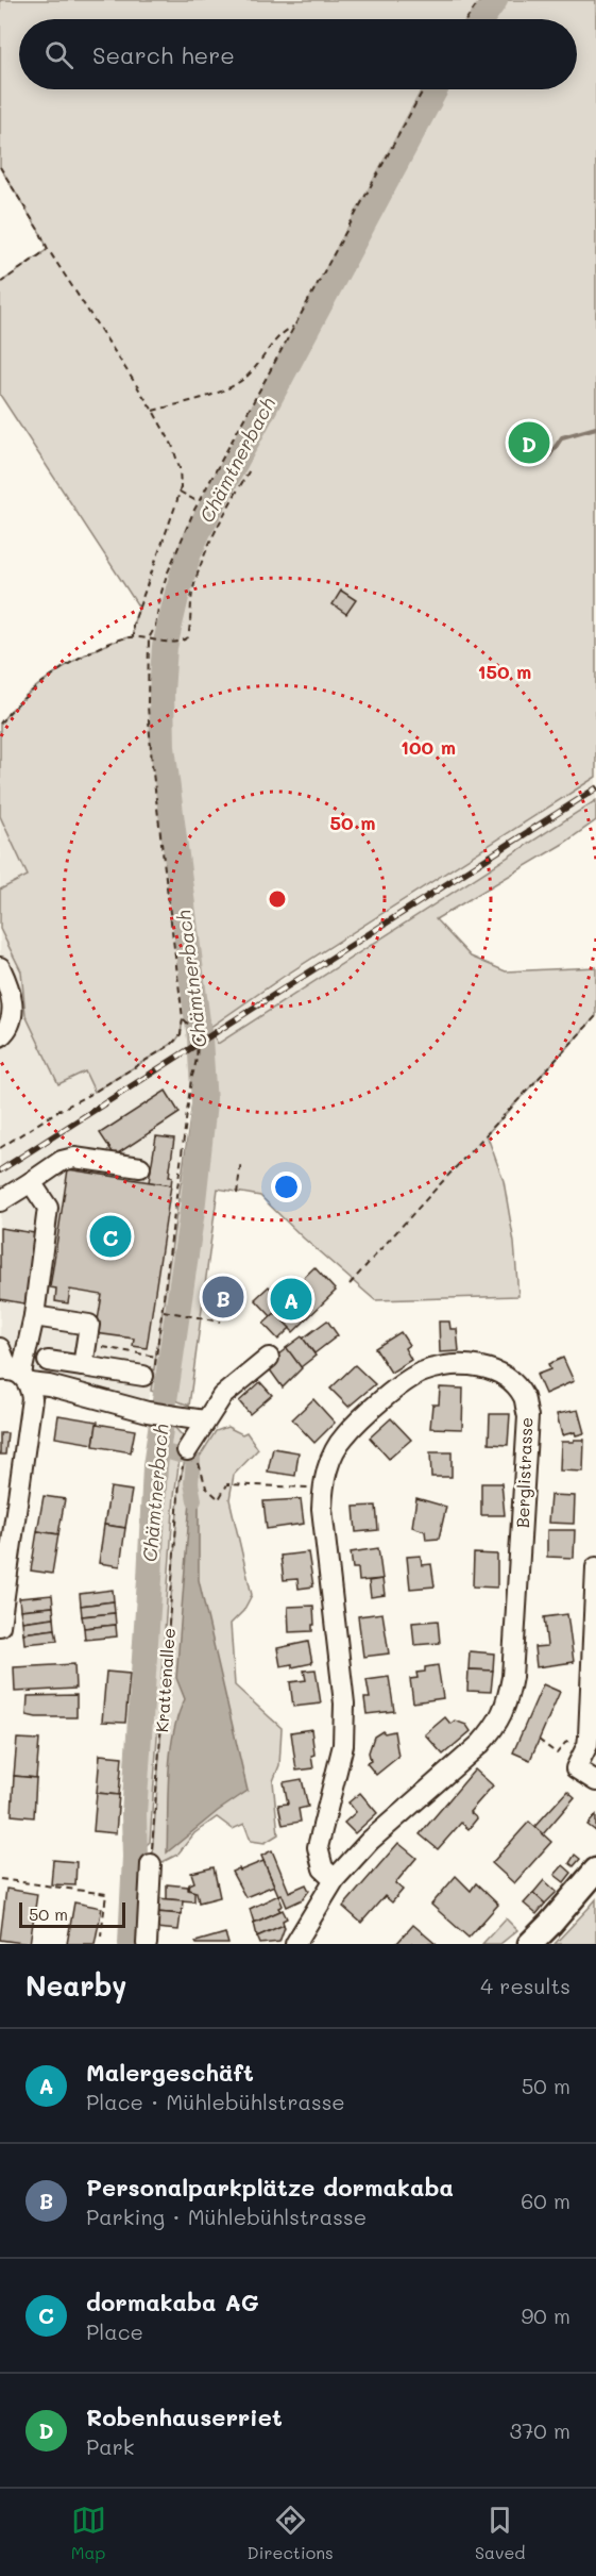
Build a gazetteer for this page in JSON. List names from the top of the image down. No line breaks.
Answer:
{"streets":{"street":["Berglistrasse"],"path":["Krattenallee"]},"water":["Chämtnerbach"],"scale_bar":"50 m","page":{"search":"Search here","pins":["D","C","B","A"],"scale":"50 m","heading":["Nearby","4 results"],"list":[{"mark":"A","name":"Malergeschäft","note":"Place · Mühlebühlstrasse","value":"50 m"},{"mark":"B","name":"Personalparkplätze dormakaba","note":"Parking · Mühlebühlstrasse","value":"60 m"},{"mark":"C","name":"dormakaba AG","note":"Place","value":"90 m"},{"mark":"D","name":"Robenhauserriet","note":"Park","value":"370 m"}],"nav":["Map","Directions","Saved"]},"rings":["150 m","100 m","50 m"]}
